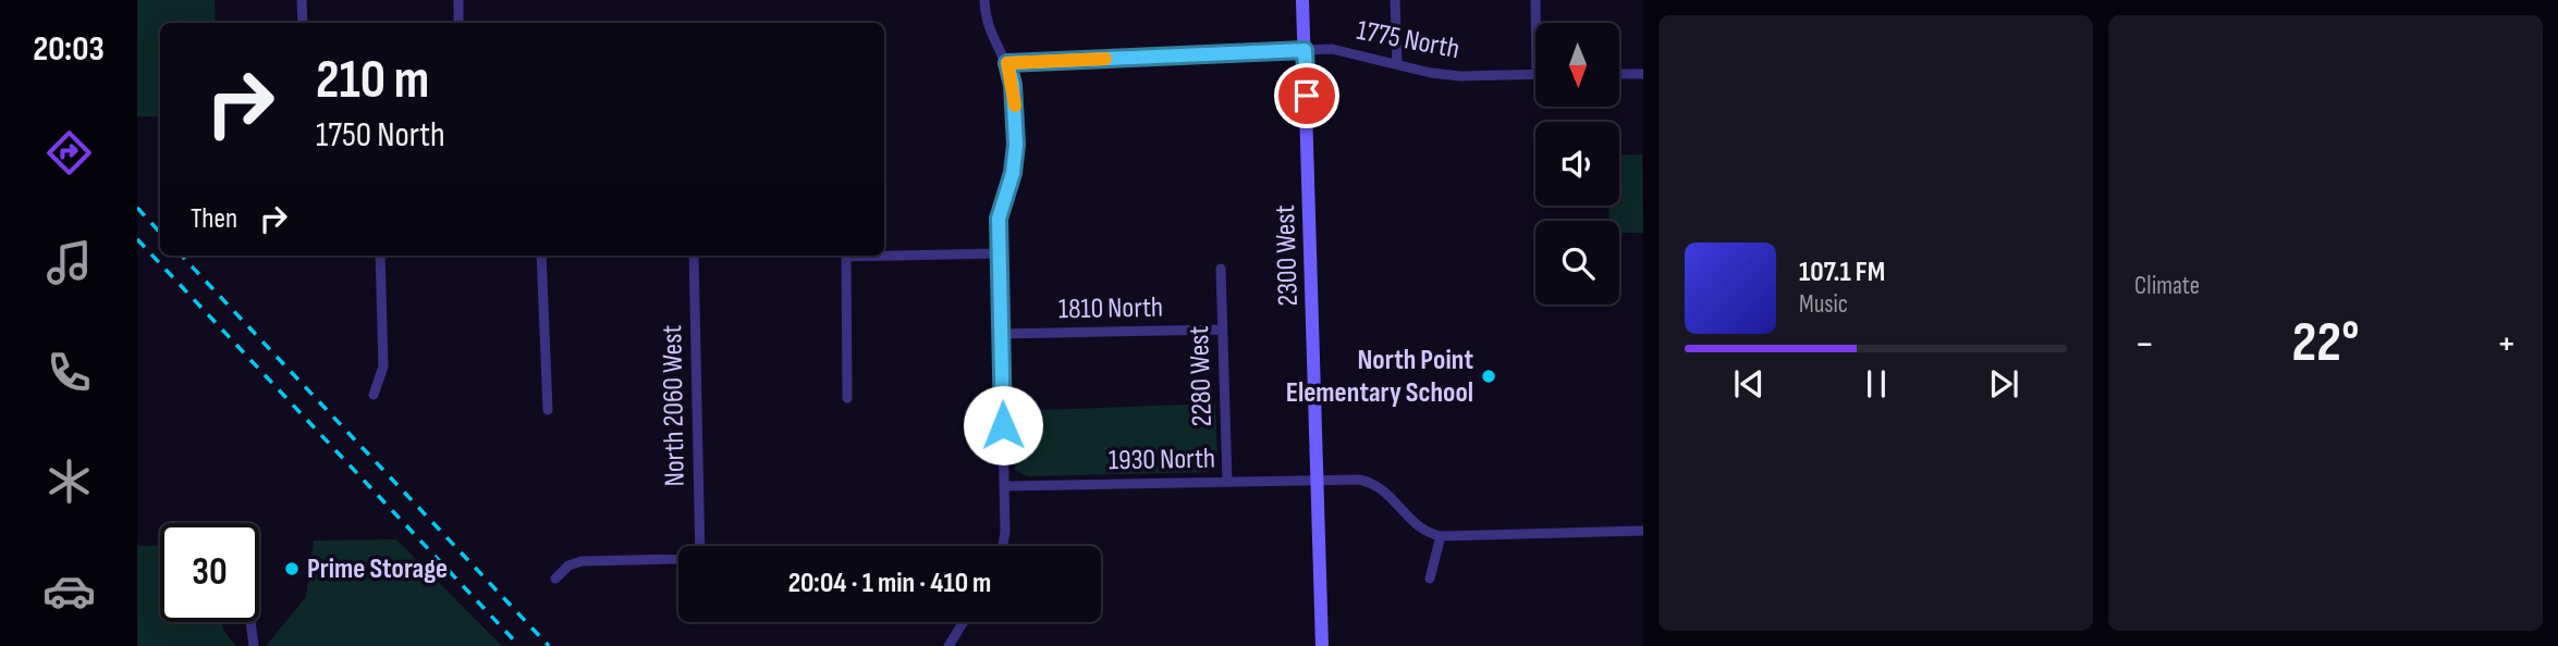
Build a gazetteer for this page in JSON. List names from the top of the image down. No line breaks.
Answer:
{"streets":{"main road":["2300 West"],"street":["1775 North","1810 North","2280 West","North 2060 West","1930 North"]},"crossings":[["1775 North","2300 West"],["2300 West","1930 North"],["1810 North","2280 West"],["2280 West","1930 North"]],"places":["North Point Elementary School","Prime Storage"],"north":"bottom","page":{"tabs":"20:03","tile":"Climate","turn":["210 m","1750 North"],"then":"Then","song":["107.1 FM","Music"],"heat":["−","22°","+"],"limit":"30","trip":"20:04 · 1 min · 410 m"}}
